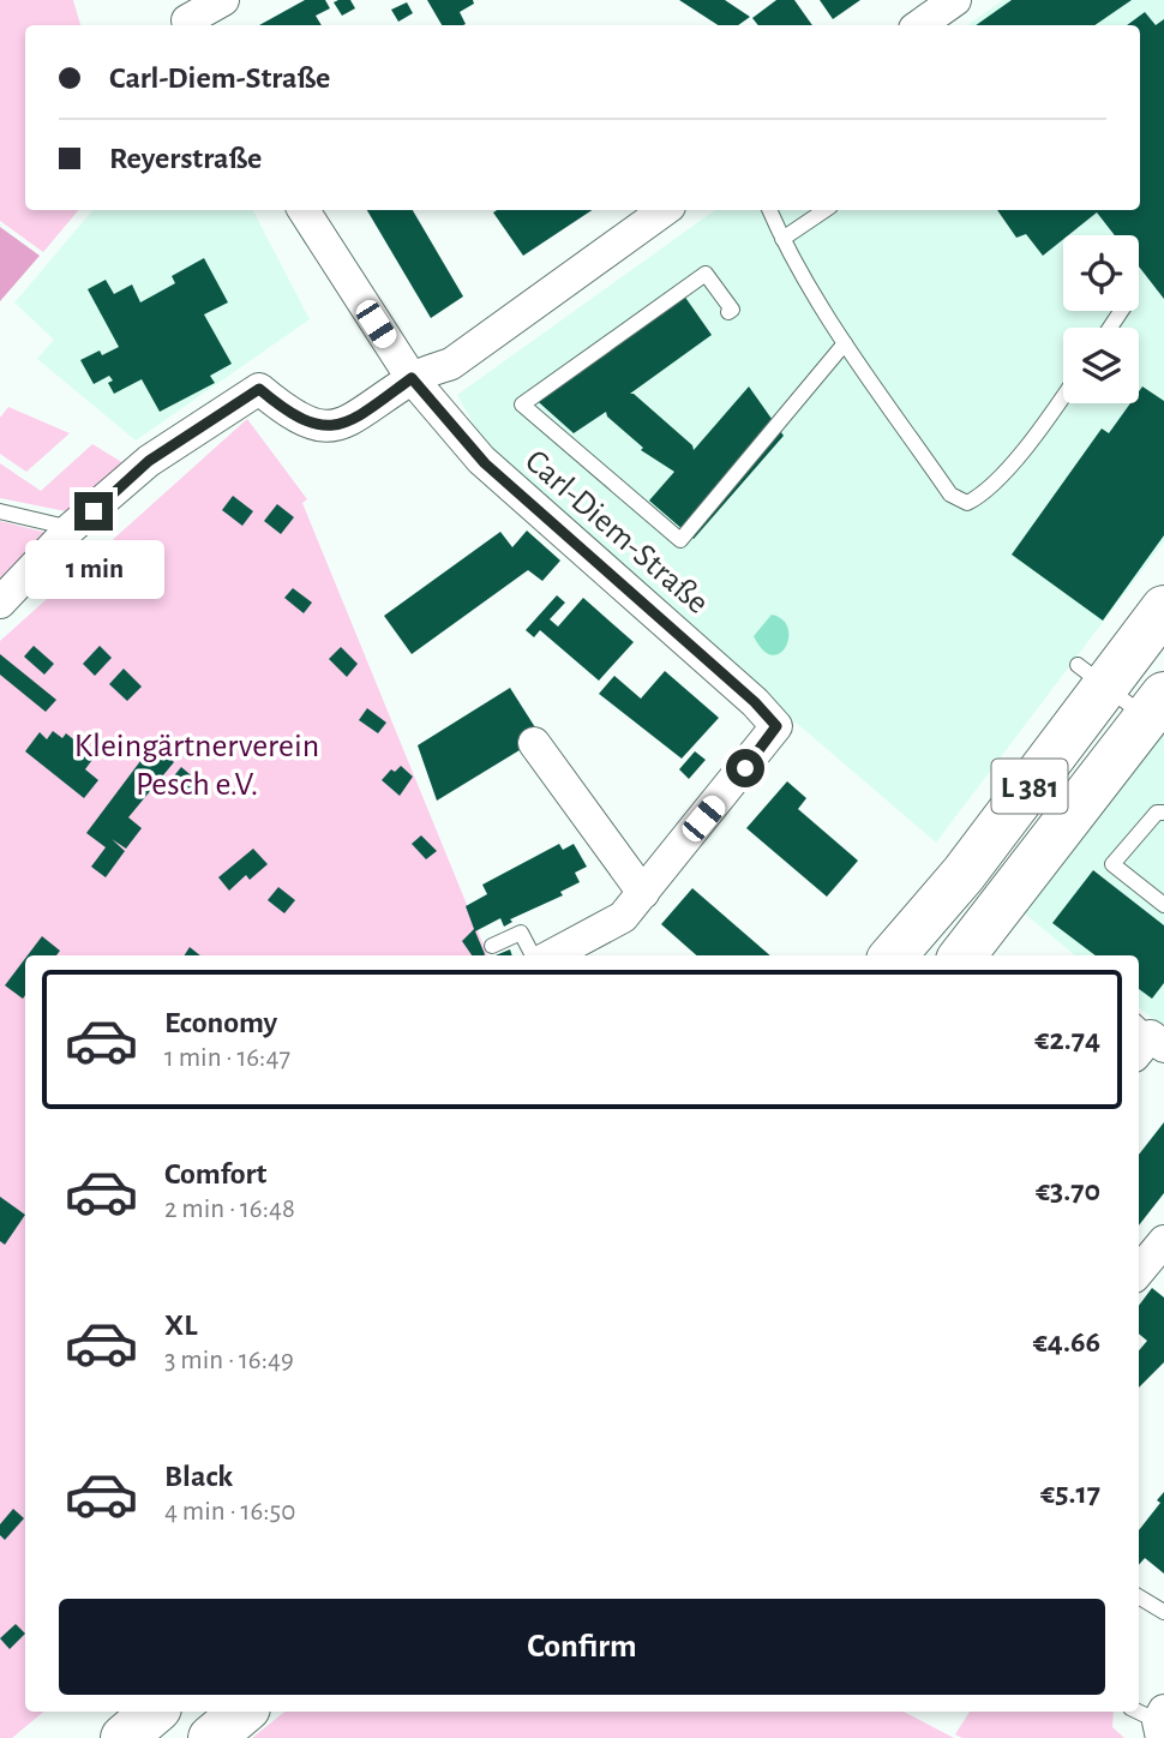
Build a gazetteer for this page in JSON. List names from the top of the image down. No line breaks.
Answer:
{"streets":{"main road":["L 381"],"street":["Carl-Diem-Straße"]},"parks":["Kleingärtnerverein Pesch e.V."],"page":{"banner":["Carl-Diem-Straße","Reyerstraße"],"bubble":"1 min","list":[{"name":"Economy","note":"1 min · 16:47","value":"€2.74"},{"name":"Comfort","note":"2 min · 16:48","value":"€3.70"},{"name":"XL","note":"3 min · 16:49","value":"€4.66"},{"name":"Black","note":"4 min · 16:50","value":"€5.17"}],"buttons":"Confirm"}}
